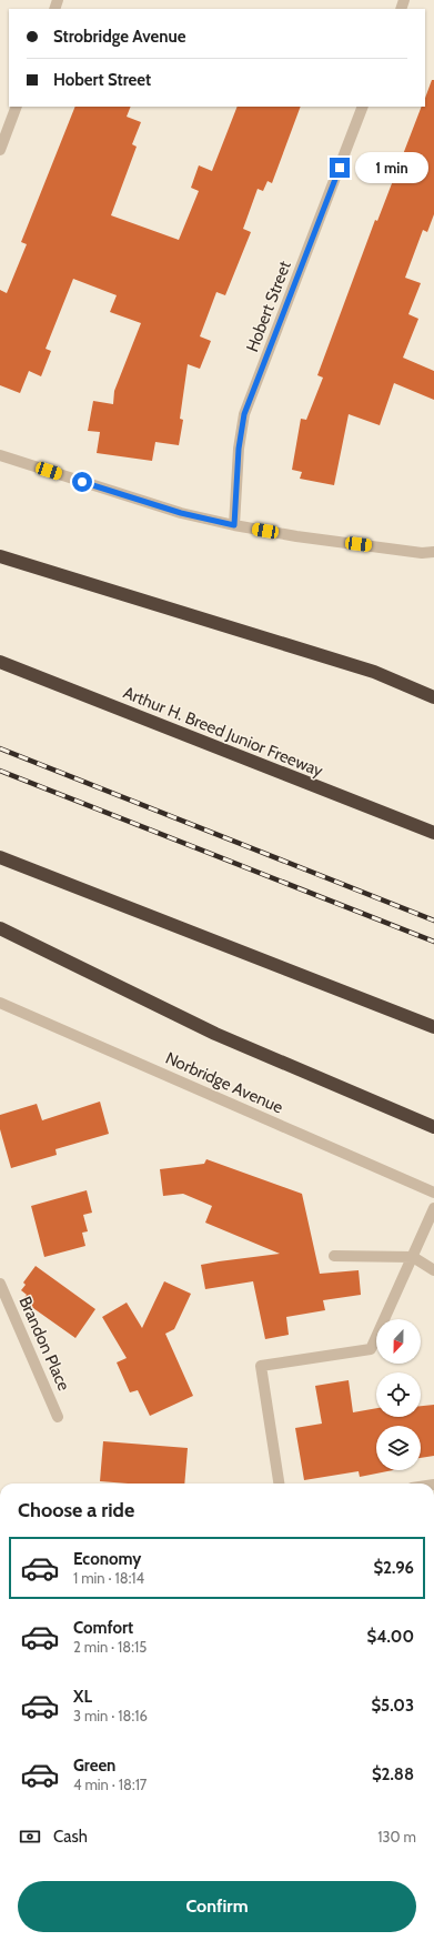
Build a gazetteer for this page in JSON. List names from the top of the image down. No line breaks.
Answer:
{"streets":{"highway":["Arthur H. Breed Junior Freeway"],"street":["Hobert Street","Norbridge Avenue","Brandon Place"]},"north":"bottom","page":{"banner":["Strobridge Avenue","Hobert Street"],"bubble":"1 min","heading":"Choose a ride","list":[{"name":"Economy","note":"1 min · 18:14","value":"$2.96"},{"name":"Comfort","note":"2 min · 18:15","value":"$4.00"},{"name":"XL","note":"3 min · 18:16","value":"$5.03"},{"name":"Green","note":"4 min · 18:17","value":"$2.88"}],"pay":["Cash","130 m"],"buttons":"Confirm"}}
